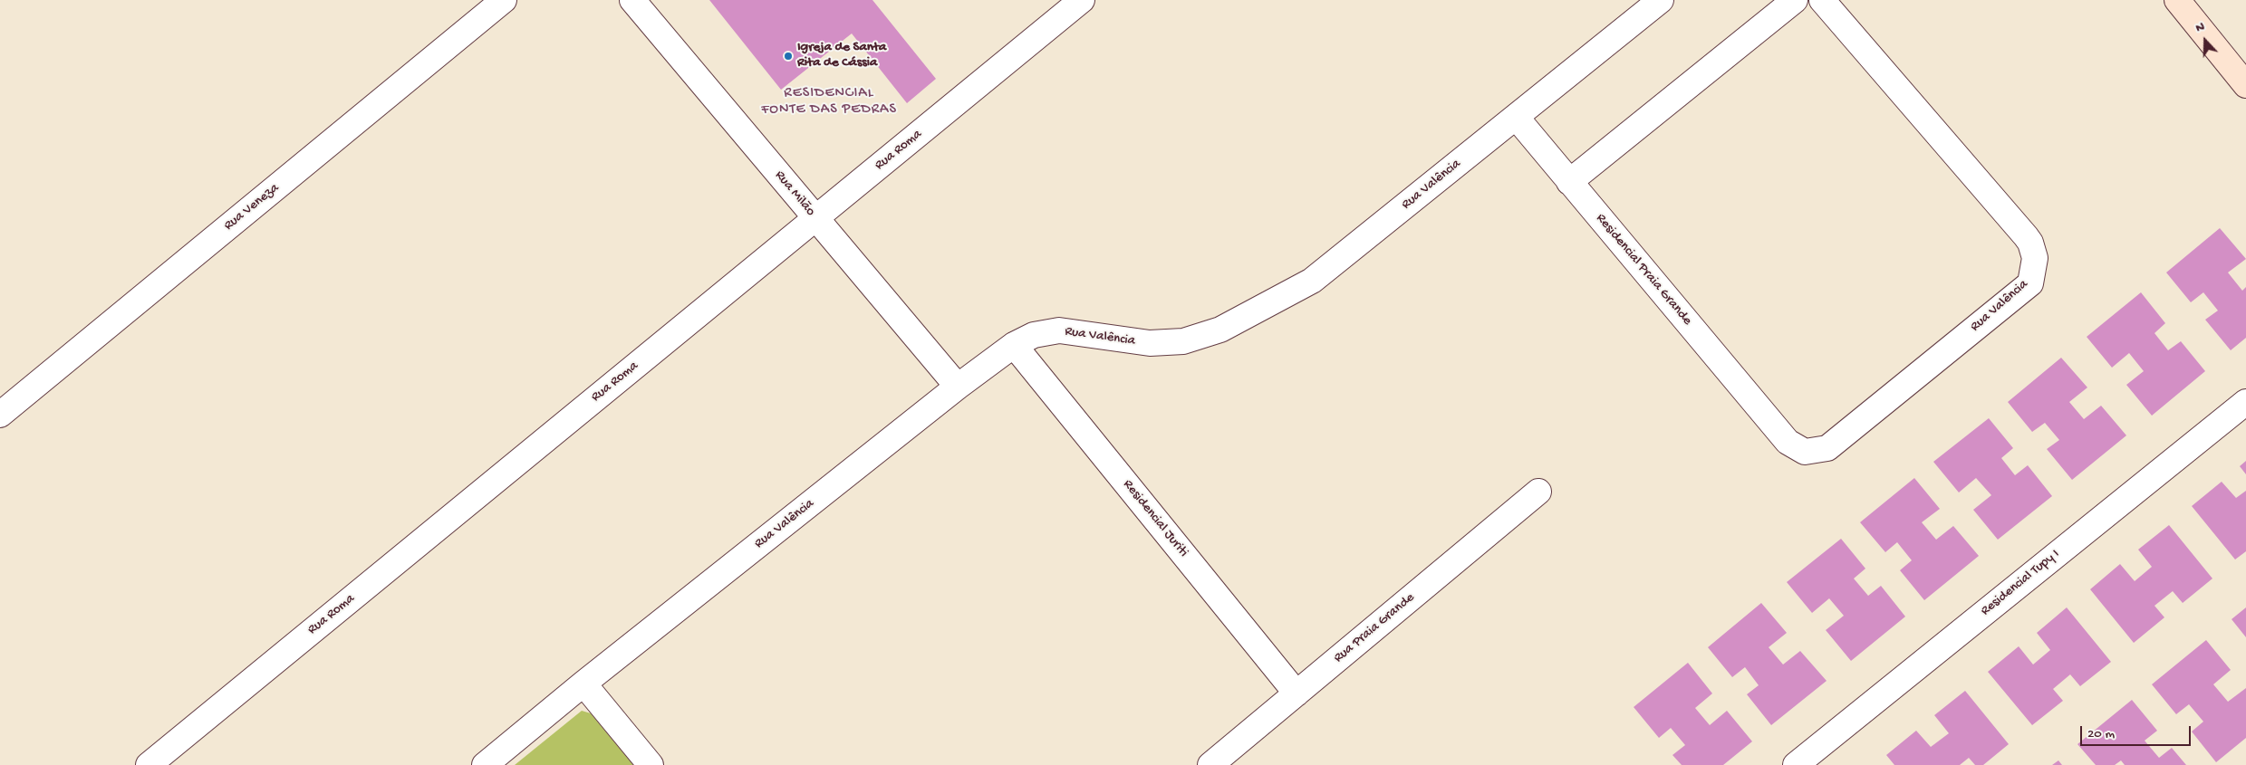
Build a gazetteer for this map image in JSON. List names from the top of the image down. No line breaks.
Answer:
{"streets":{"street":["Rua Roma","Rua Valência","Rua Milão","Rua Veneza","Residencial Praia Grande","Residencial Juriti","Residencial Tupy I","Rua Praia Grande"]},"crossings":[["Rua Roma","Rua Milão"],["Rua Valência","Rua Milão"],["Rua Valência","Residencial Praia Grande"],["Rua Valência","Residencial Juriti"],["Residencial Juriti","Rua Praia Grande"]],"districts":["RESIDENCIAL FONTE DAS PEDRAS"],"places":["Igreja de Santa Rita de Cássia"],"scale_bar":"20 m","north":"top"}
